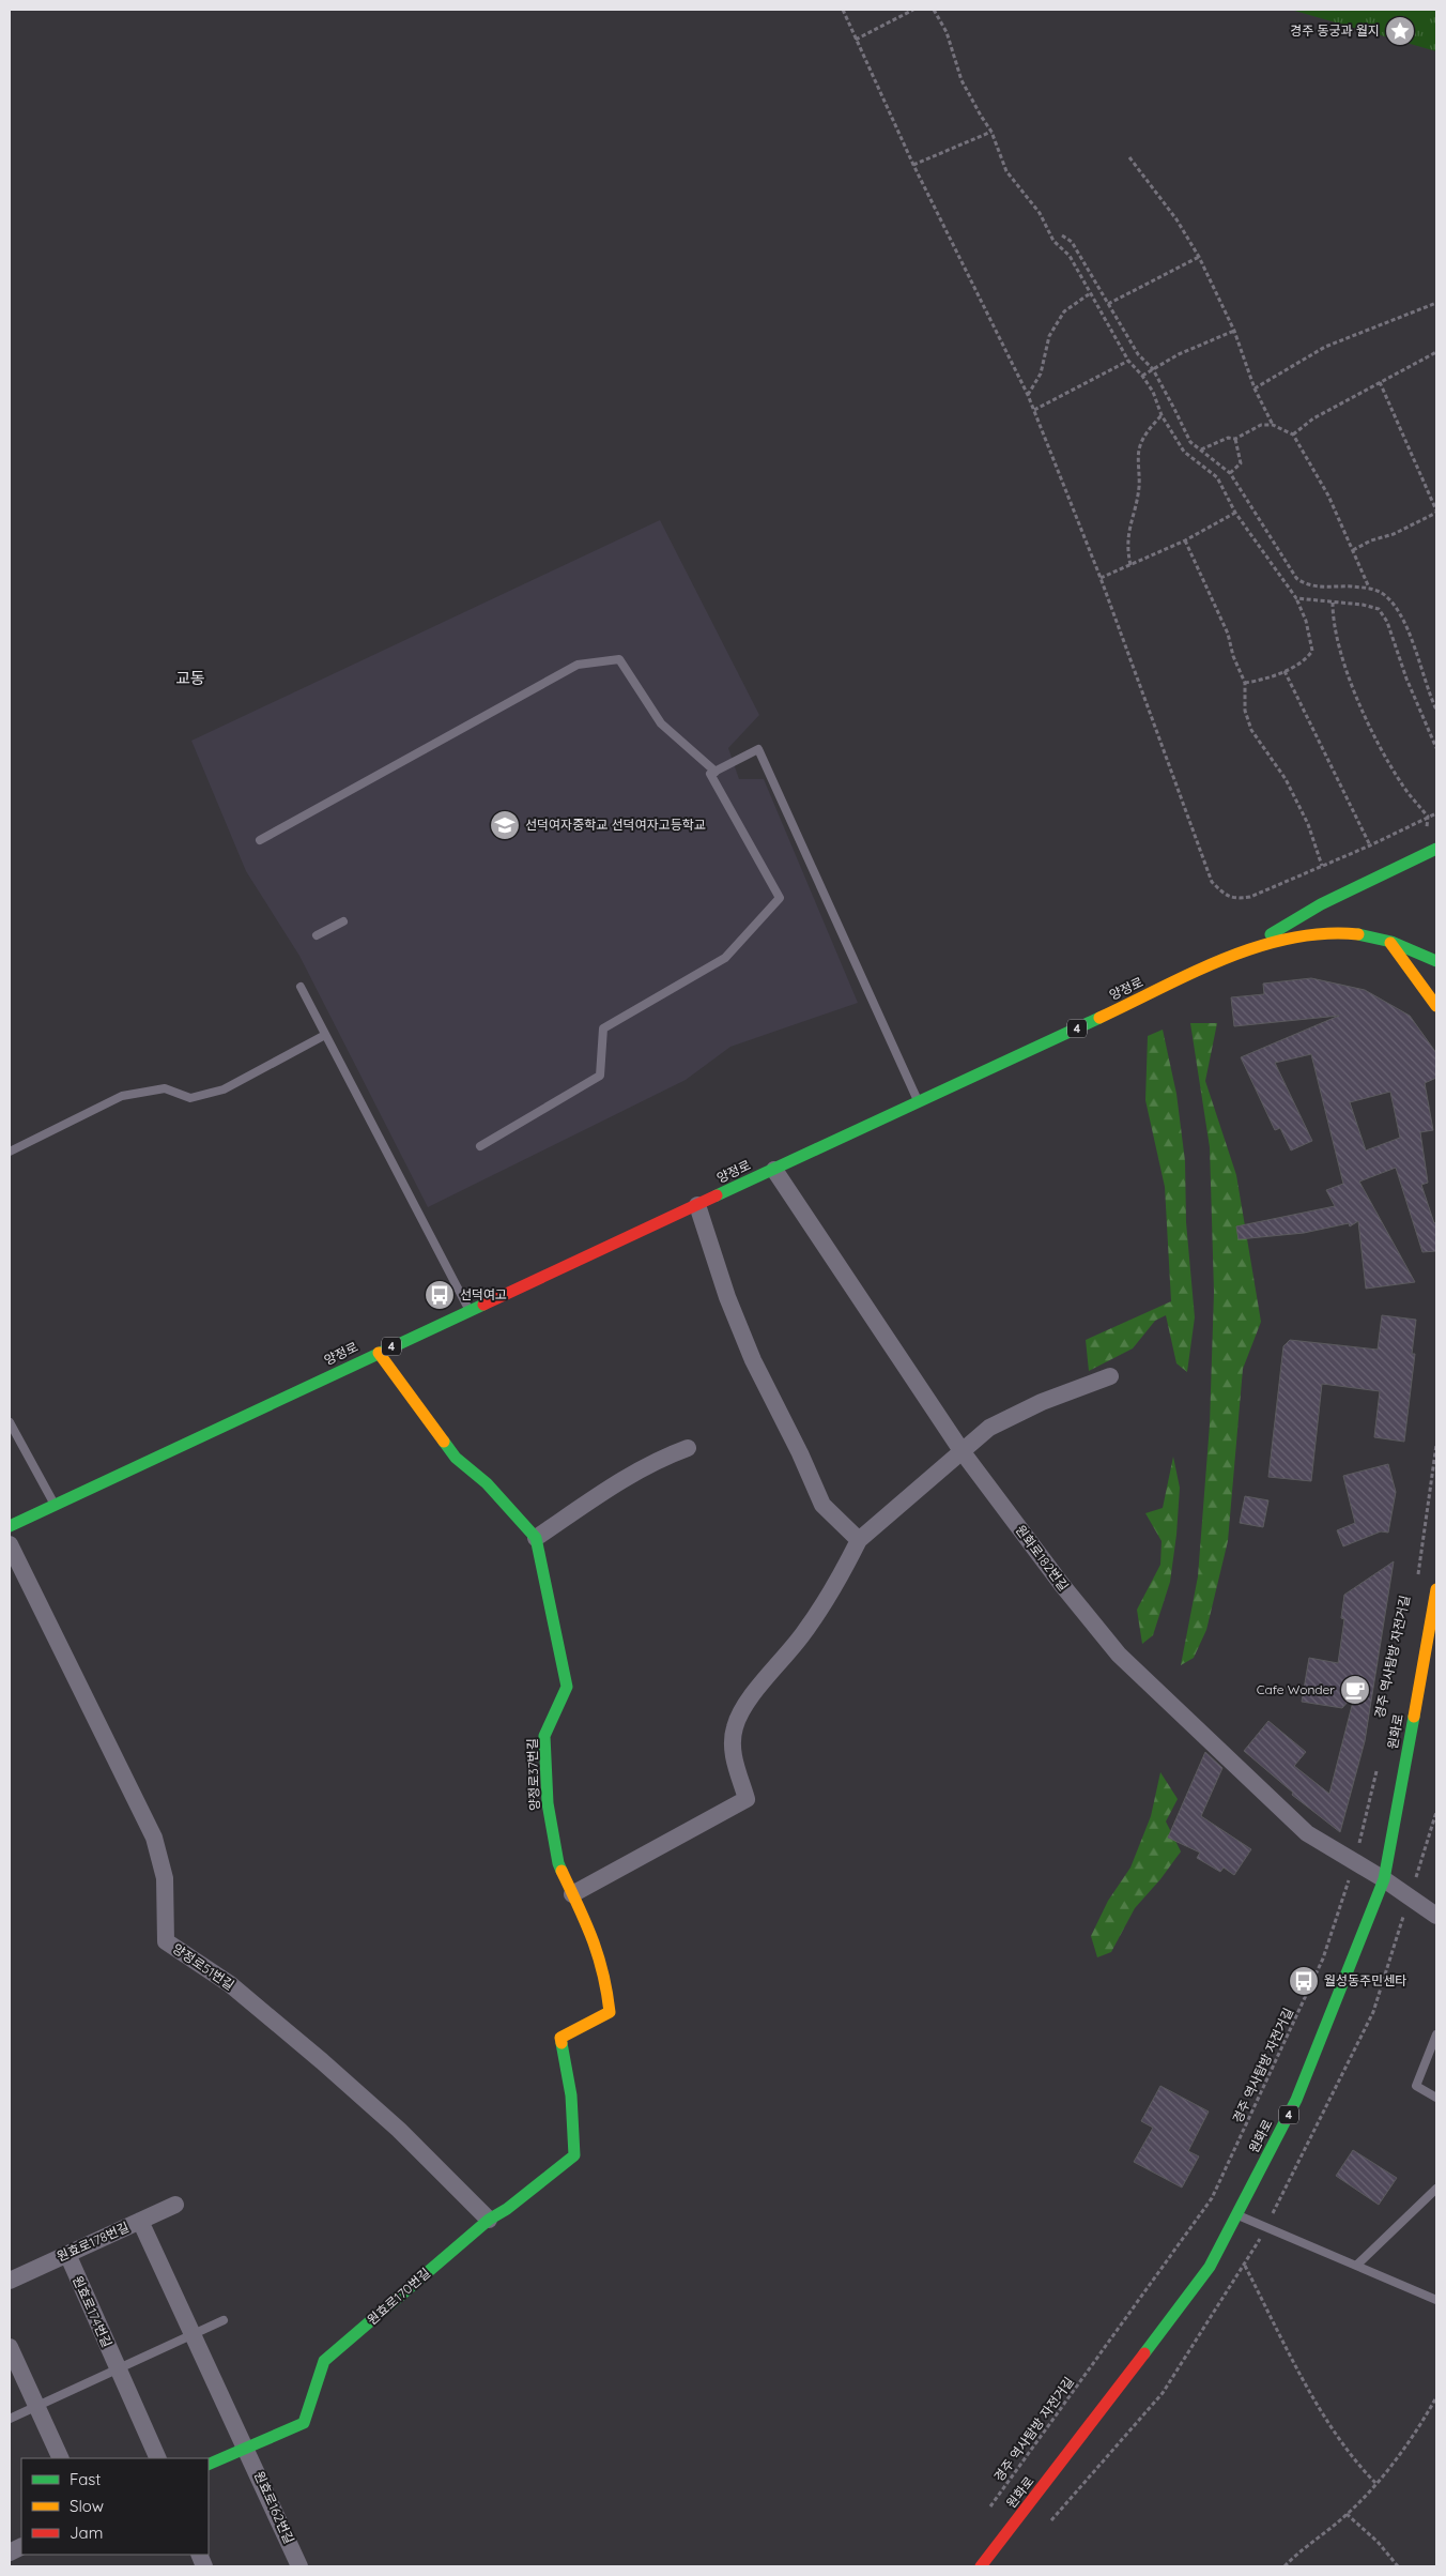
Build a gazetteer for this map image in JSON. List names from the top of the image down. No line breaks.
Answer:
{"streets":{"main road":["양정로","4","원화로","양정로37번길","원효로170번길"],"street":["원화로182번길","양정로51번길","원효로178번길","원효로174번길","원효로162번길"],"path":["경주 역사탐방 자전거길"]},"crossings":[["양정로","원화로182번길"],["원화로182번길","경주 역사탐방 자전거길"],["원화로182번길","원화로"],["양정로37번길","원효로170번길"],["양정로51번길","원효로170번길"],["원효로178번길","원효로174번길"],["원효로170번길","원효로162번길"]],"districts":["교동"],"places":{"place":["경주 동궁과 월지"],"school or university":["선덕여자중학교 선덕여자고등학교"],"bus stop":["선덕여고","월성동주민센타"],"cafe":["Cafe Wonder"]},"legend":["Fast","Slow","Jam"]}
